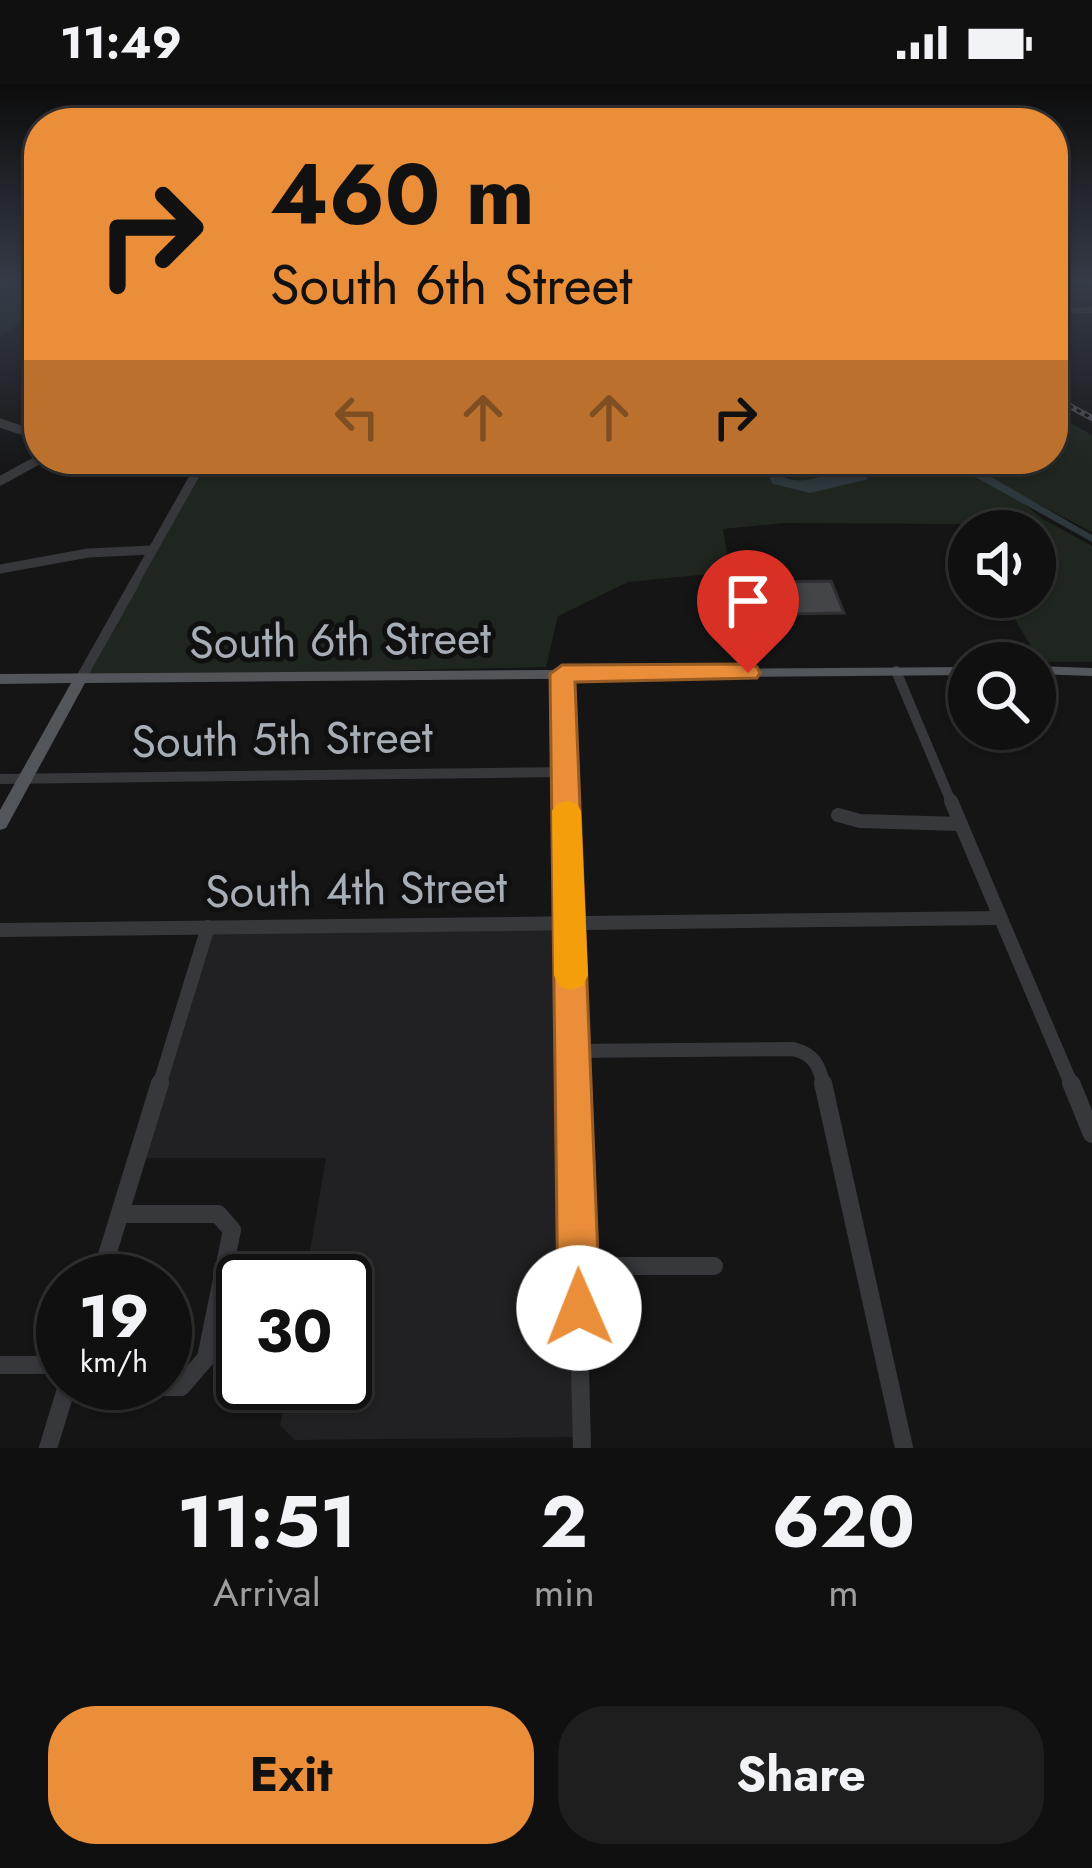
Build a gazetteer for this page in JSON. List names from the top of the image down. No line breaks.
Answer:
{"streets":{"main road":["South 6th Street"],"street":["South 5th Street","South 4th Street"]},"page":{"status":"11:49","turn":["460 m","South 6th Street"],"speed":"19 km/h","limit":"30","eta":["11:51","Arrival","2","min","620","m"],"buttons":["Exit","Share"]}}
